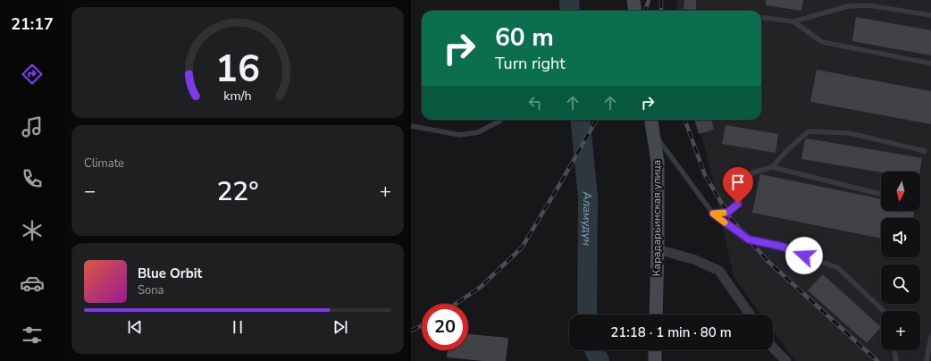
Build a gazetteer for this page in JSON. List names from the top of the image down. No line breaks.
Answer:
{"streets":{"street":["Карадарьинская улица"]},"water":["Аламүдүн"],"north":"bottom","page":{"tabs":"21:17","turn":["60 m","Turn right"],"tile":"Climate","map_buttons":"+","heat":["−","22°","+"],"song":["Blue Orbit","Sona"],"limit":"20","trip":"21:18 · 1 min · 80 m","gauge":["16","km/h"]}}
